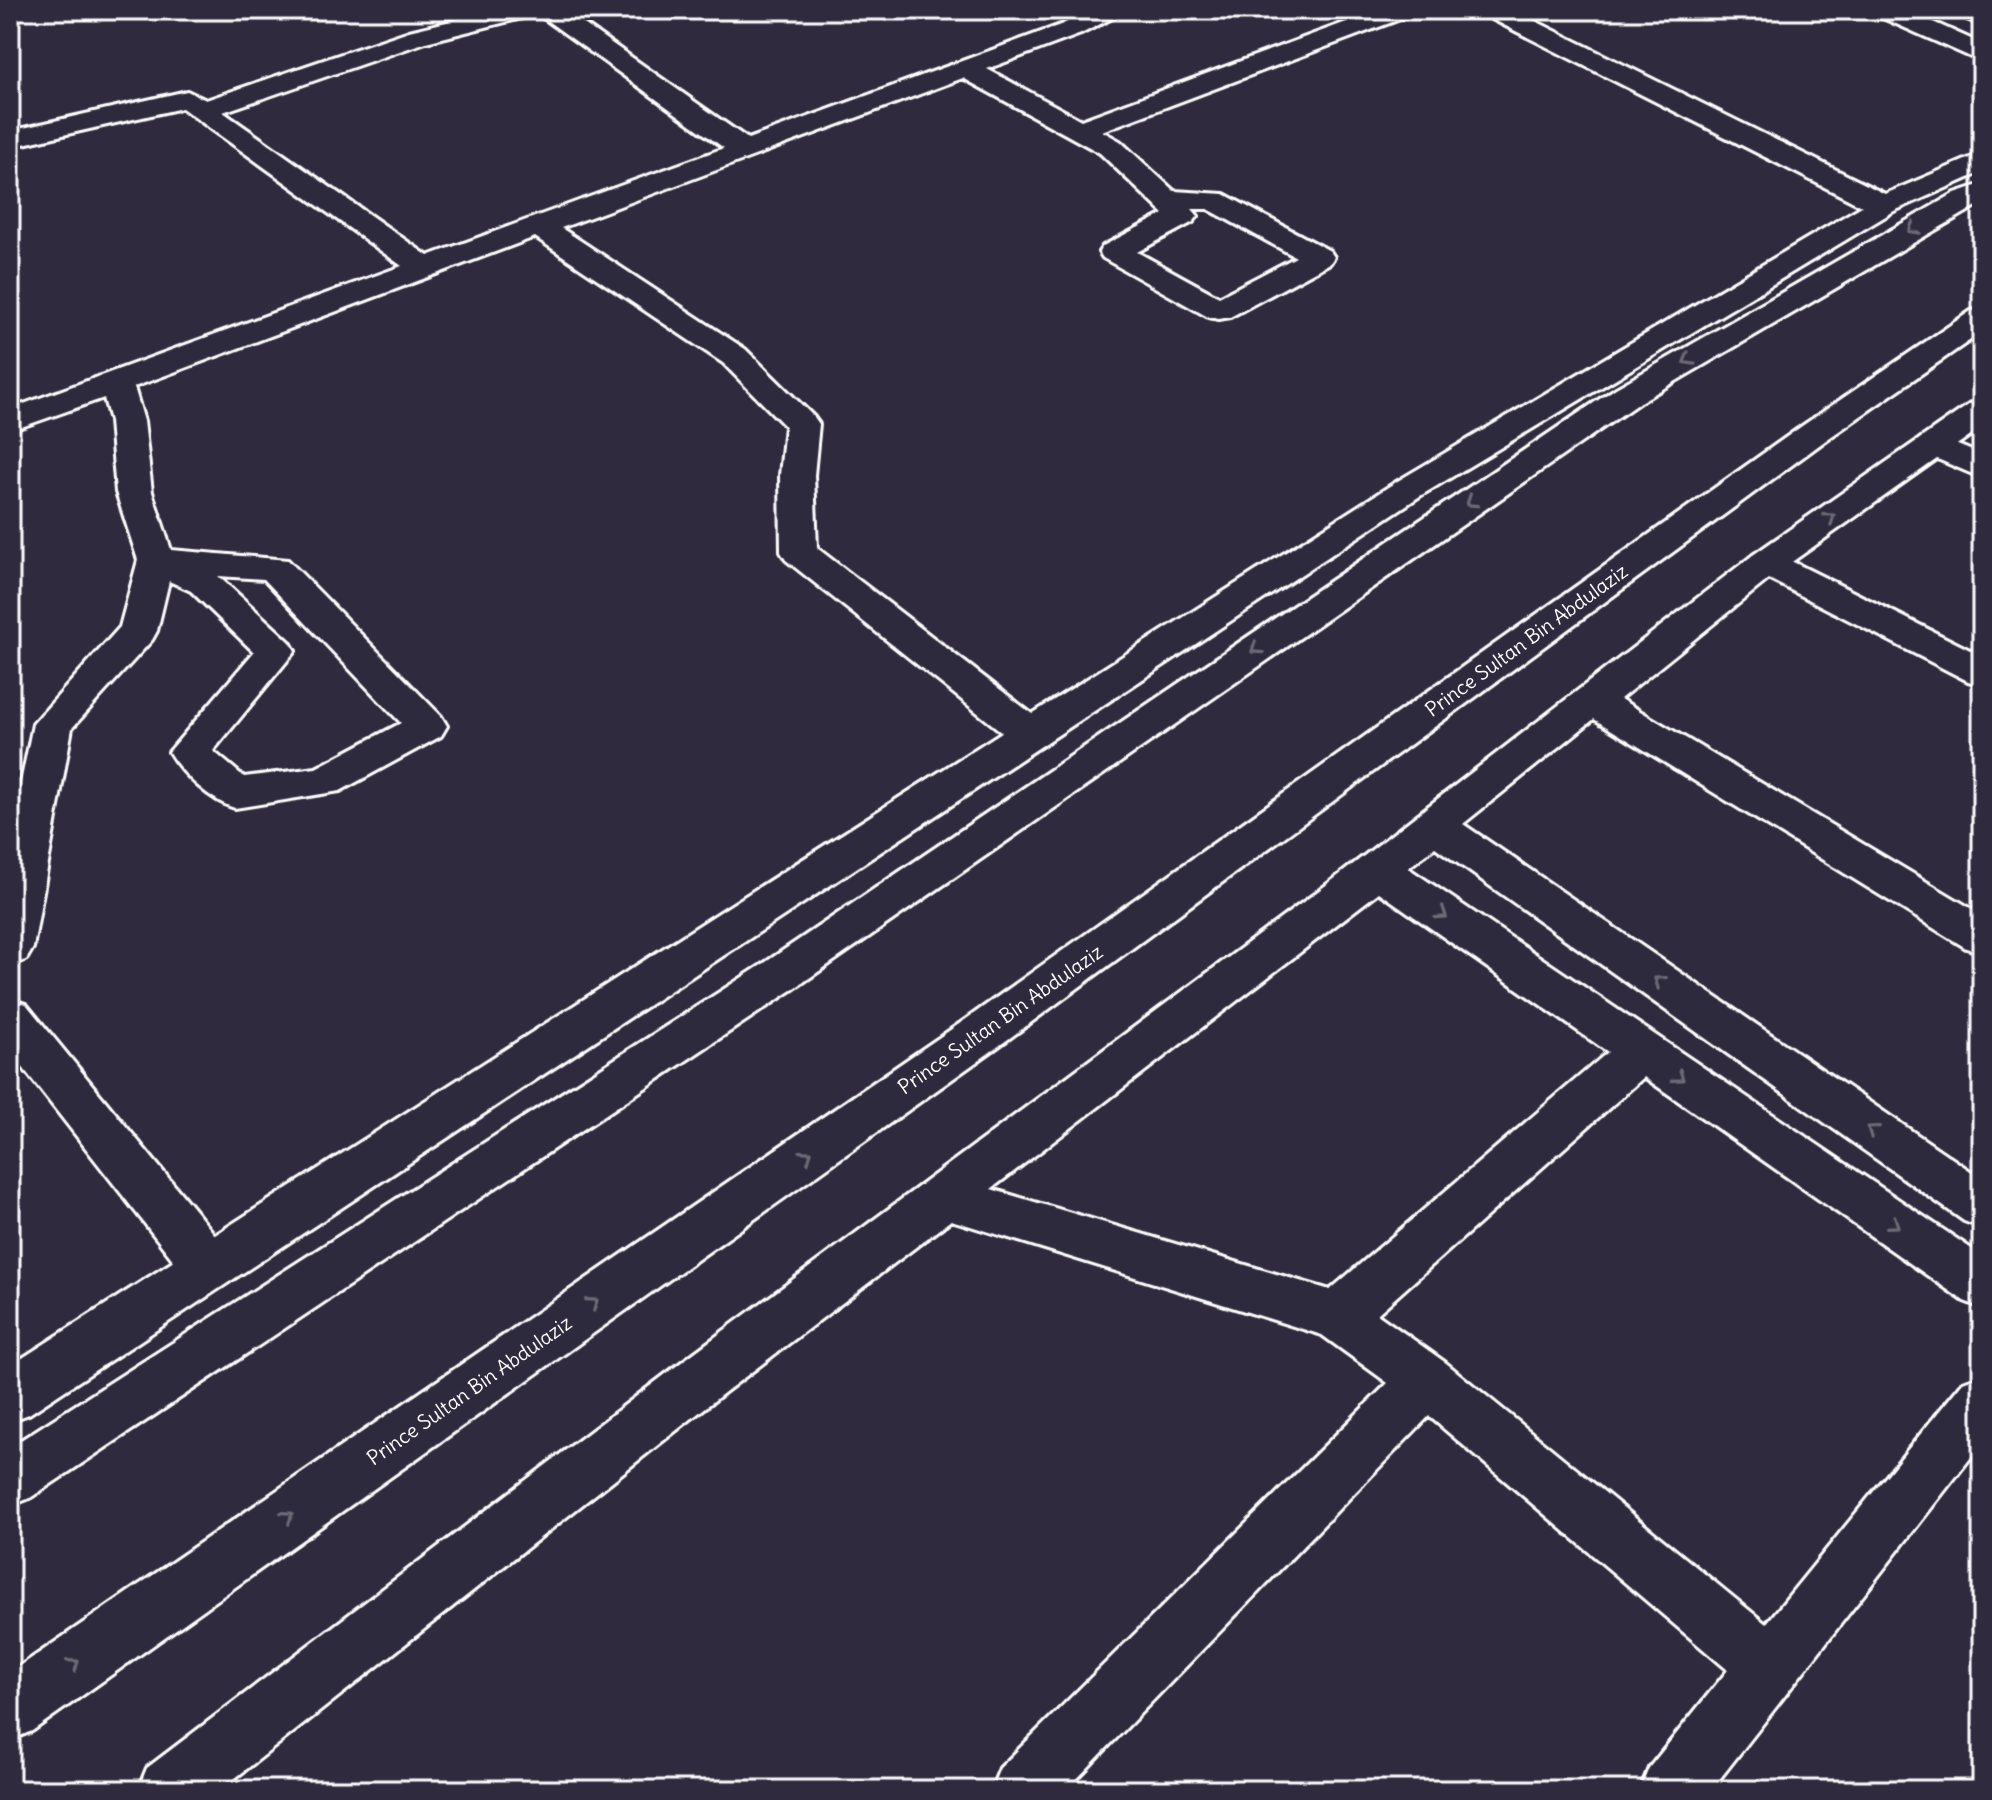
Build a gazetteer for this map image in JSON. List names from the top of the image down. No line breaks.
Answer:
{"streets":{"street":["Prince Sultan Bin Abdulaziz"]}}
